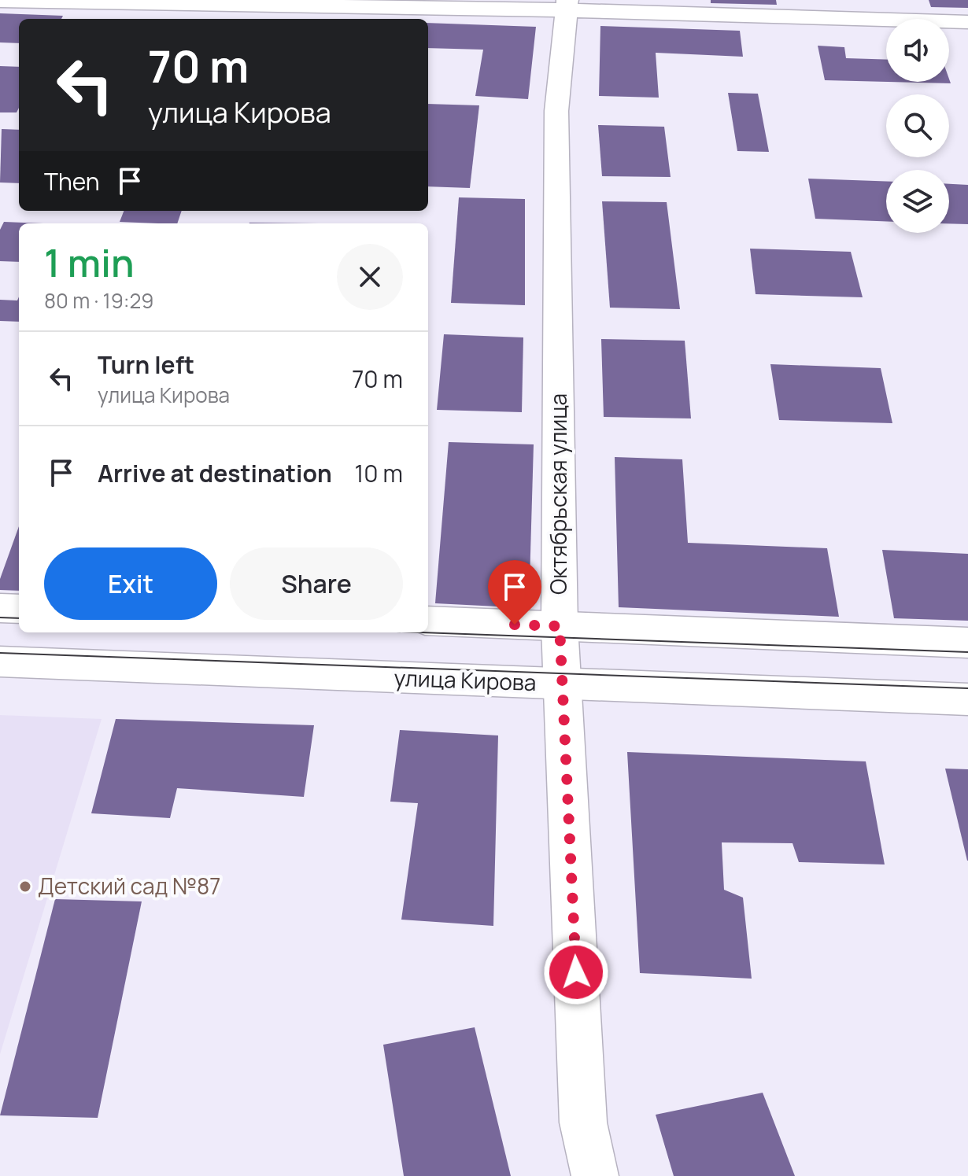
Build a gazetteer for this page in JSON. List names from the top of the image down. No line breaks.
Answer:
{"streets":{"street":["Октябрьская улица","улица Кирова"]},"crossings":[["Октябрьская улица","улица Кирова"]],"places":["Детский сад №87"],"page":{"turn":["70 m","улица Кирова"],"then":"Then","heading":["1 min","80 m · 19:29"],"list":[{"name":"Turn left","note":"улица Кирова","value":"70 m"},{"name":"Arrive at destination","value":"10 m"}],"buttons":["Exit","Share"]}}
